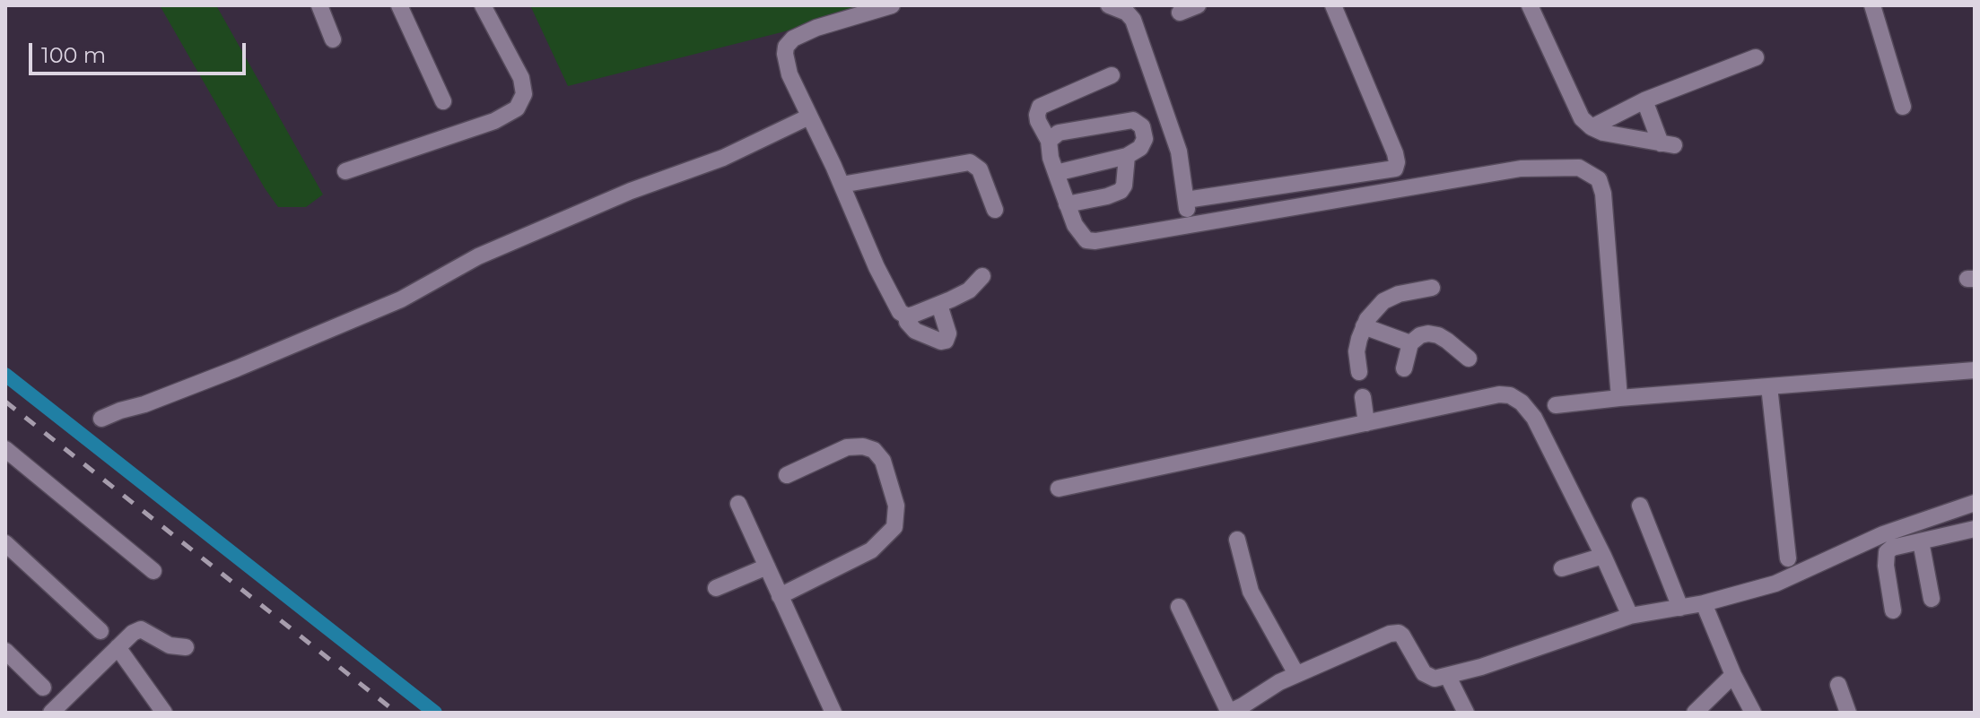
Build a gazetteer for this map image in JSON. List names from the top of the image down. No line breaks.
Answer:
{"scale_bar":"100 m"}
